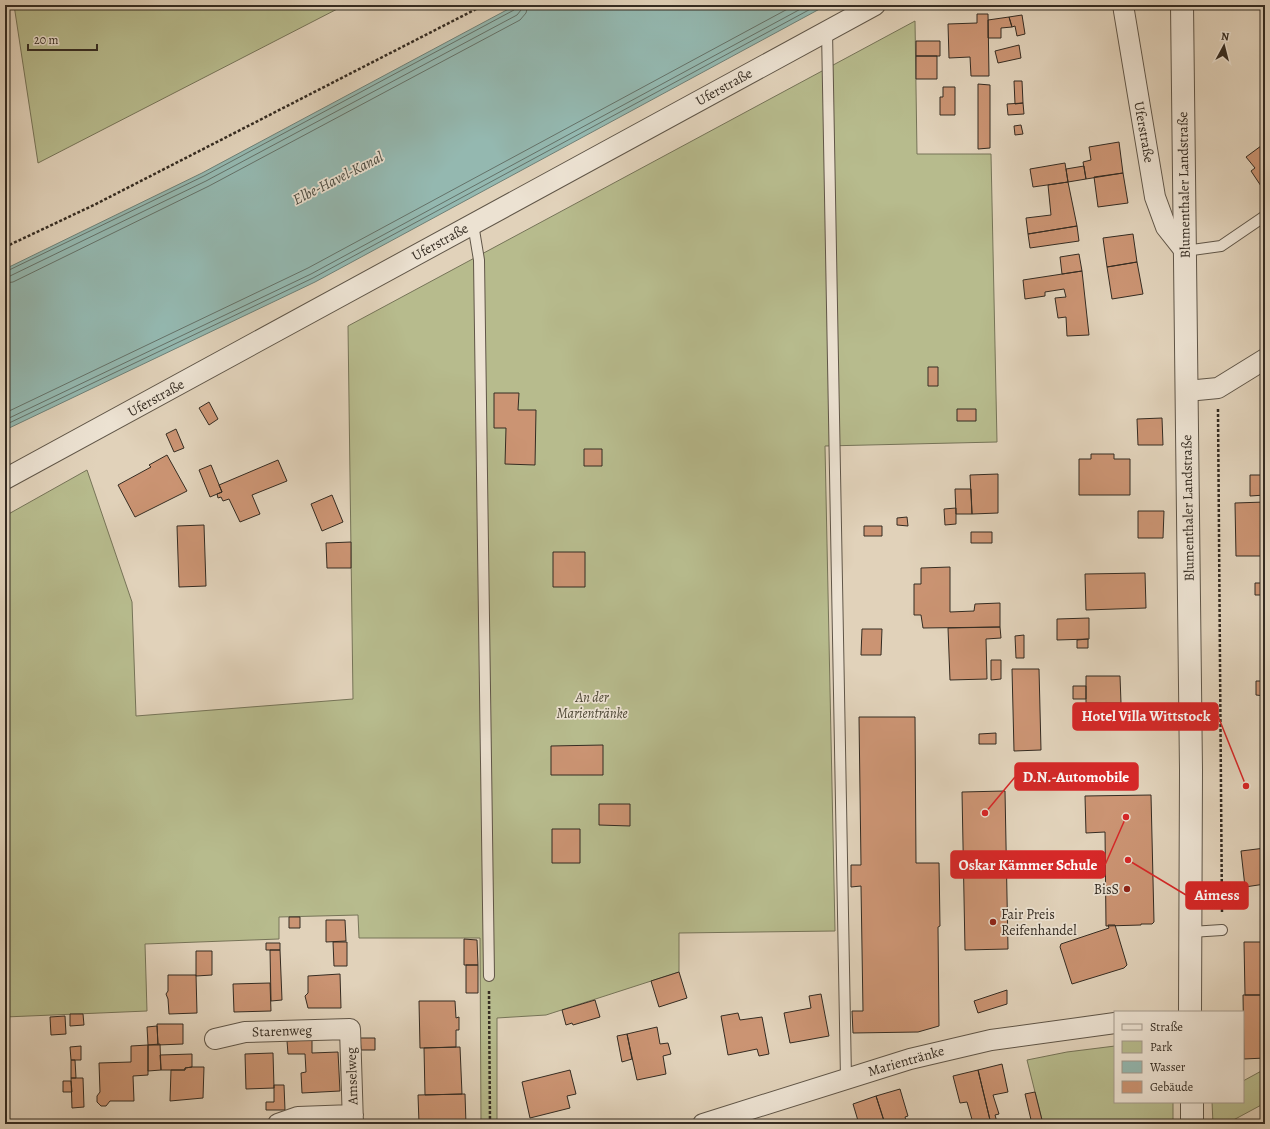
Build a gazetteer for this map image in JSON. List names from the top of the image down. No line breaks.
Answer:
{"streets":{"street":["Uferstraße","Blumenthaler Landstraße","Starenweg","Marientränke","Amselweg"]},"crossings":[["Uferstraße","Blumenthaler Landstraße"],["Starenweg","Amselweg"]],"water":["Elbe-Havel-Kanal"],"parks":["An der Marientränke"],"places":["Hotel Villa Wittstock","D.N.-Automobile","Oskar Kämmer Schule","Aimess","BisS","Fair Preis Reifenhandel"],"legend":["Straße","Park","Wasser","Gebäude"],"scale_bar":"20 m","north":"top"}
